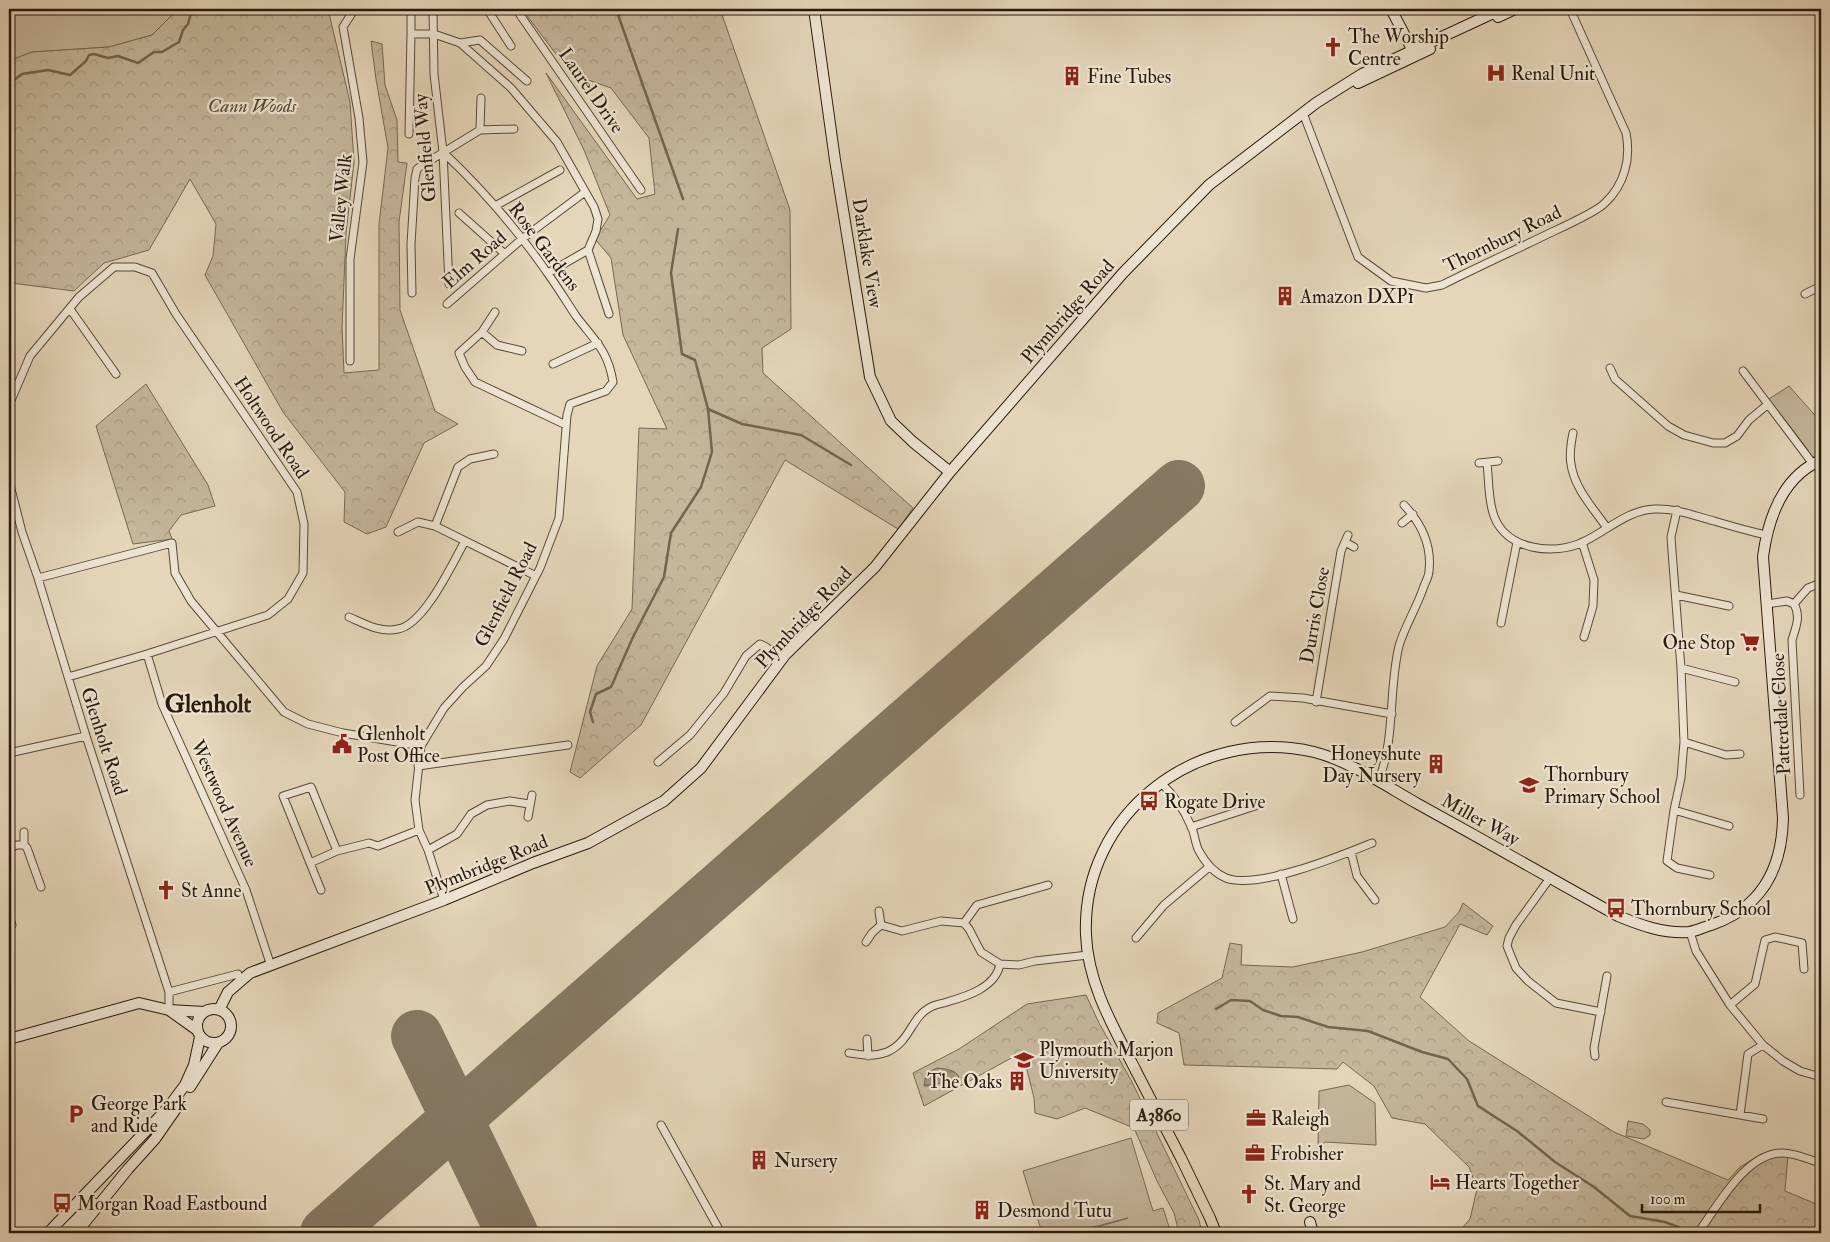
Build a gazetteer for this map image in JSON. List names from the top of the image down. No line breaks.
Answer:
{"streets":{"main road":["Darklake View","Plymbridge Road","Miller Way","A3860"],"street":["Laurel Drive","Glenfield Way","Valley Walk","Thornbury Road","Rose Gardens","Elm Road","Holtwood Road","Glenfield Road","Durris Close","Patterdale Close","Glenholt Road","Westwood Avenue"]},"crossings":[["Glenfield Way","Rose Gardens"],["Thornbury Road","Plymbridge Road"],["Rose Gardens","Elm Road"],["Rose Gardens","Glenfield Road"],["Darklake View","Plymbridge Road"],["Plymbridge Road","Glenfield Road"],["Plymbridge Road","Westwood Avenue"],["Holtwood Road","Glenholt Road"],["Holtwood Road","Westwood Avenue"]],"districts":["Glenholt"],"parks":["Cann Woods"],"places":{"church":["The Worship Centre","St Anne","St. Mary and St. George"],"hospital":["Renal Unit"],"building":["Fine Tubes","Amazon DXP1","Honeyshute Day Nursery","The Oaks","Nursery","Desmond Tutu"],"supermarket":["One Stop"],"public building":["Glenholt Post Office"],"school or university":["Thornbury Primary School","Plymouth Marjon University"],"bus stop":["Rogate Drive","Thornbury School","Morgan Road Eastbound"],"parking":["George Park and Ride"],"office":["Raleigh","Frobisher"],"hotel":["Hearts Together"]},"scale_bar":"100 m"}
